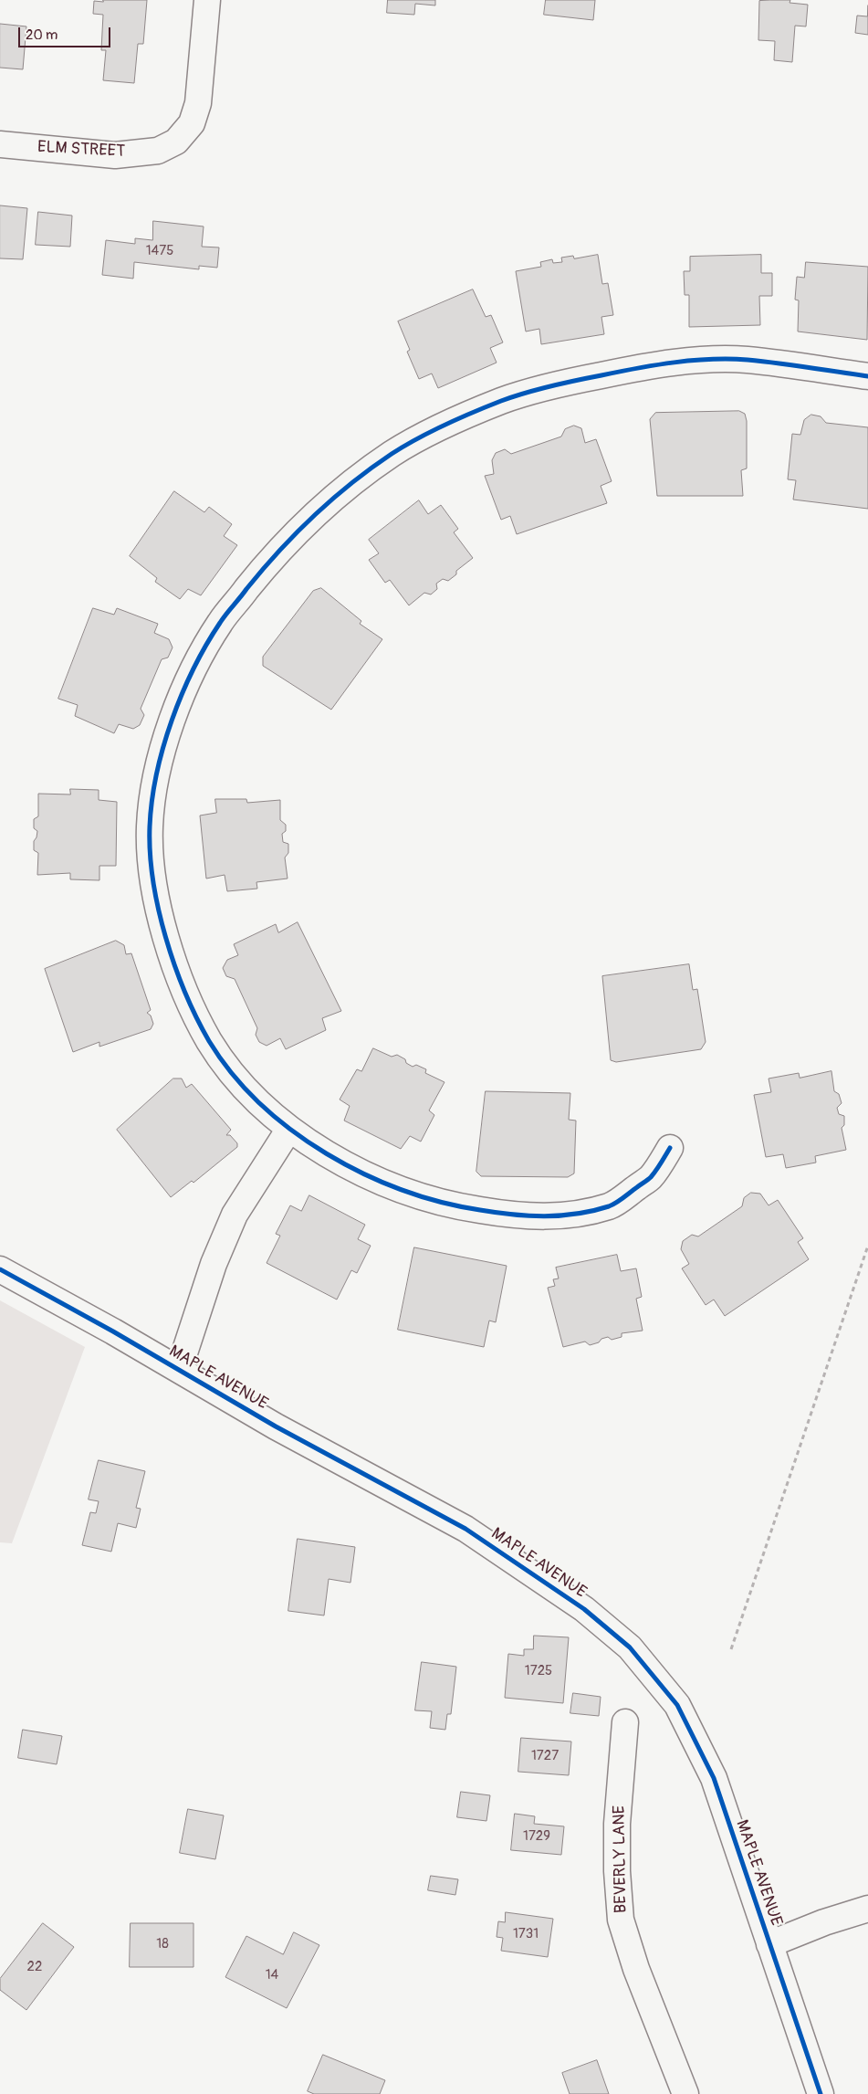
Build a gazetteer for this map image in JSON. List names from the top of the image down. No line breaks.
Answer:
{"streets":{"street":["ELM STREET","MAPLE AVENUE","BEVERLY LANE"]},"house_numbers":["1475","1725","1727","1729","1731","18","22","14"],"scale_bar":"20 m"}
